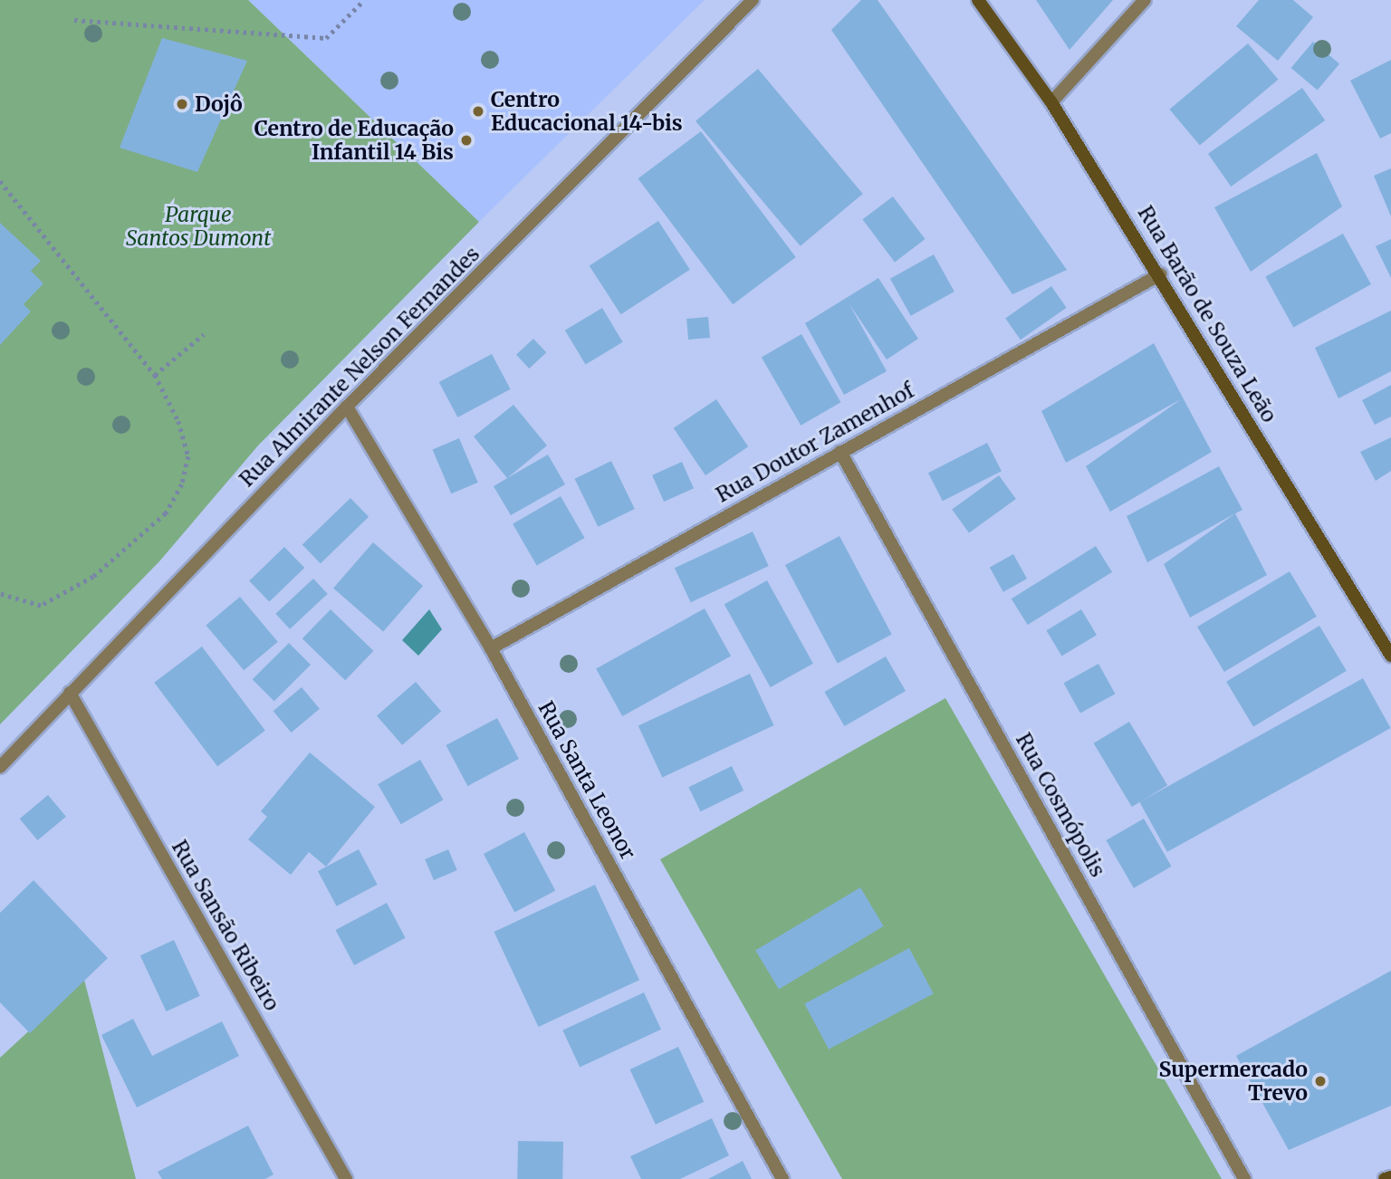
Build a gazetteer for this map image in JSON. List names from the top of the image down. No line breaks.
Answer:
{"streets":{"main road":["Rua Barão de Souza Leão"],"street":["Rua Almirante Nelson Fernandes","Rua Doutor Zamenhof","Rua Santa Leonor","Rua Cosmópolis","Rua Sansão Ribeiro"]},"crossings":[["Rua Barão de Souza Leão","Rua Doutor Zamenhof"],["Rua Almirante Nelson Fernandes","Rua Santa Leonor"],["Rua Almirante Nelson Fernandes","Rua Sansão Ribeiro"],["Rua Doutor Zamenhof","Rua Santa Leonor"],["Rua Doutor Zamenhof","Rua Cosmópolis"]],"parks":["Parque Santos Dumont"],"places":["Dojô","Centro Educacional 14-bis","Centro de Educação Infantil 14 Bis","Supermercado Trevo"]}
